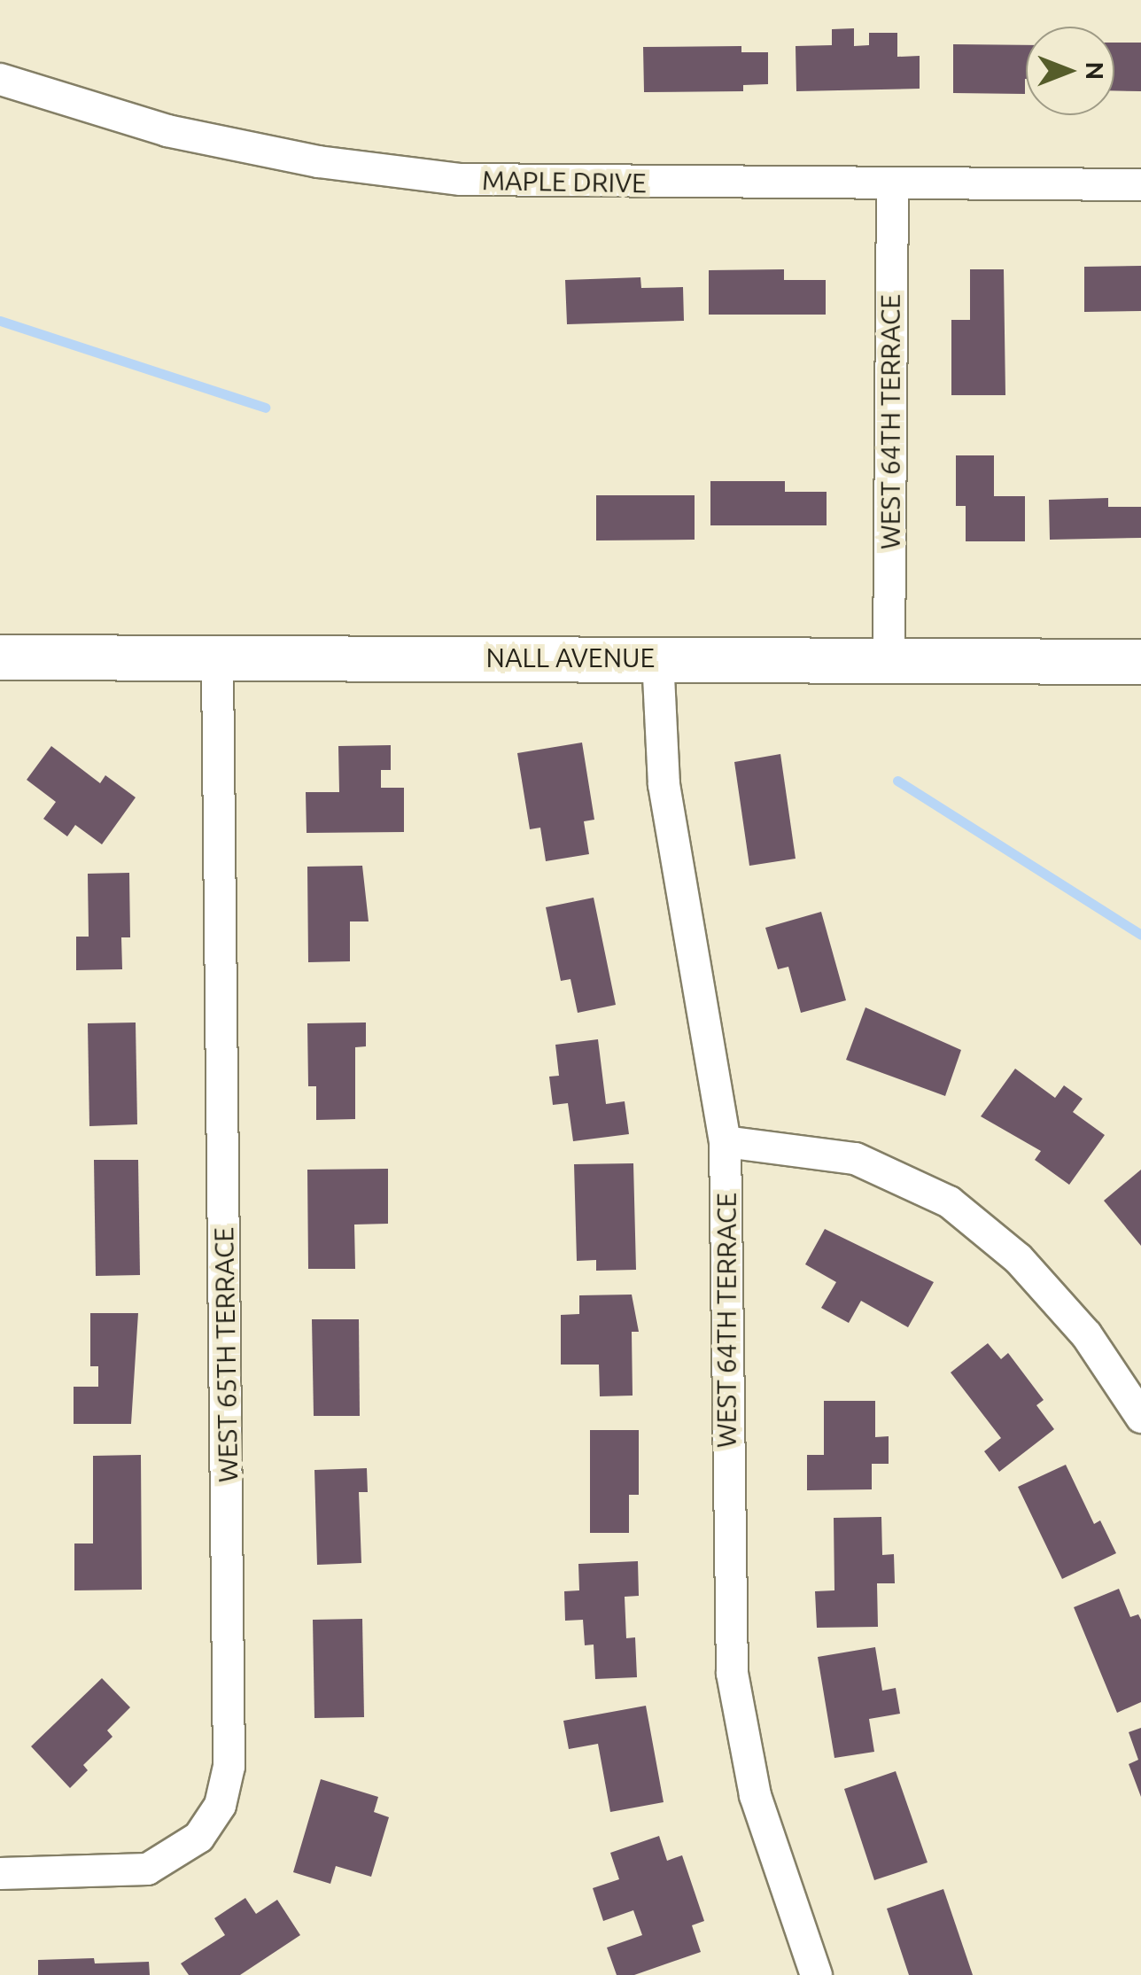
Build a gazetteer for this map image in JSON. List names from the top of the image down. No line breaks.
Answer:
{"streets":{"main road":["NALL AVENUE"],"street":["MAPLE DRIVE","WEST 64TH TERRACE","WEST 65TH TERRACE"]},"crossings":[["MAPLE DRIVE","WEST 64TH TERRACE"],["WEST 64TH TERRACE","NALL AVENUE"],["NALL AVENUE","WEST 65TH TERRACE"]],"north":"right"}
